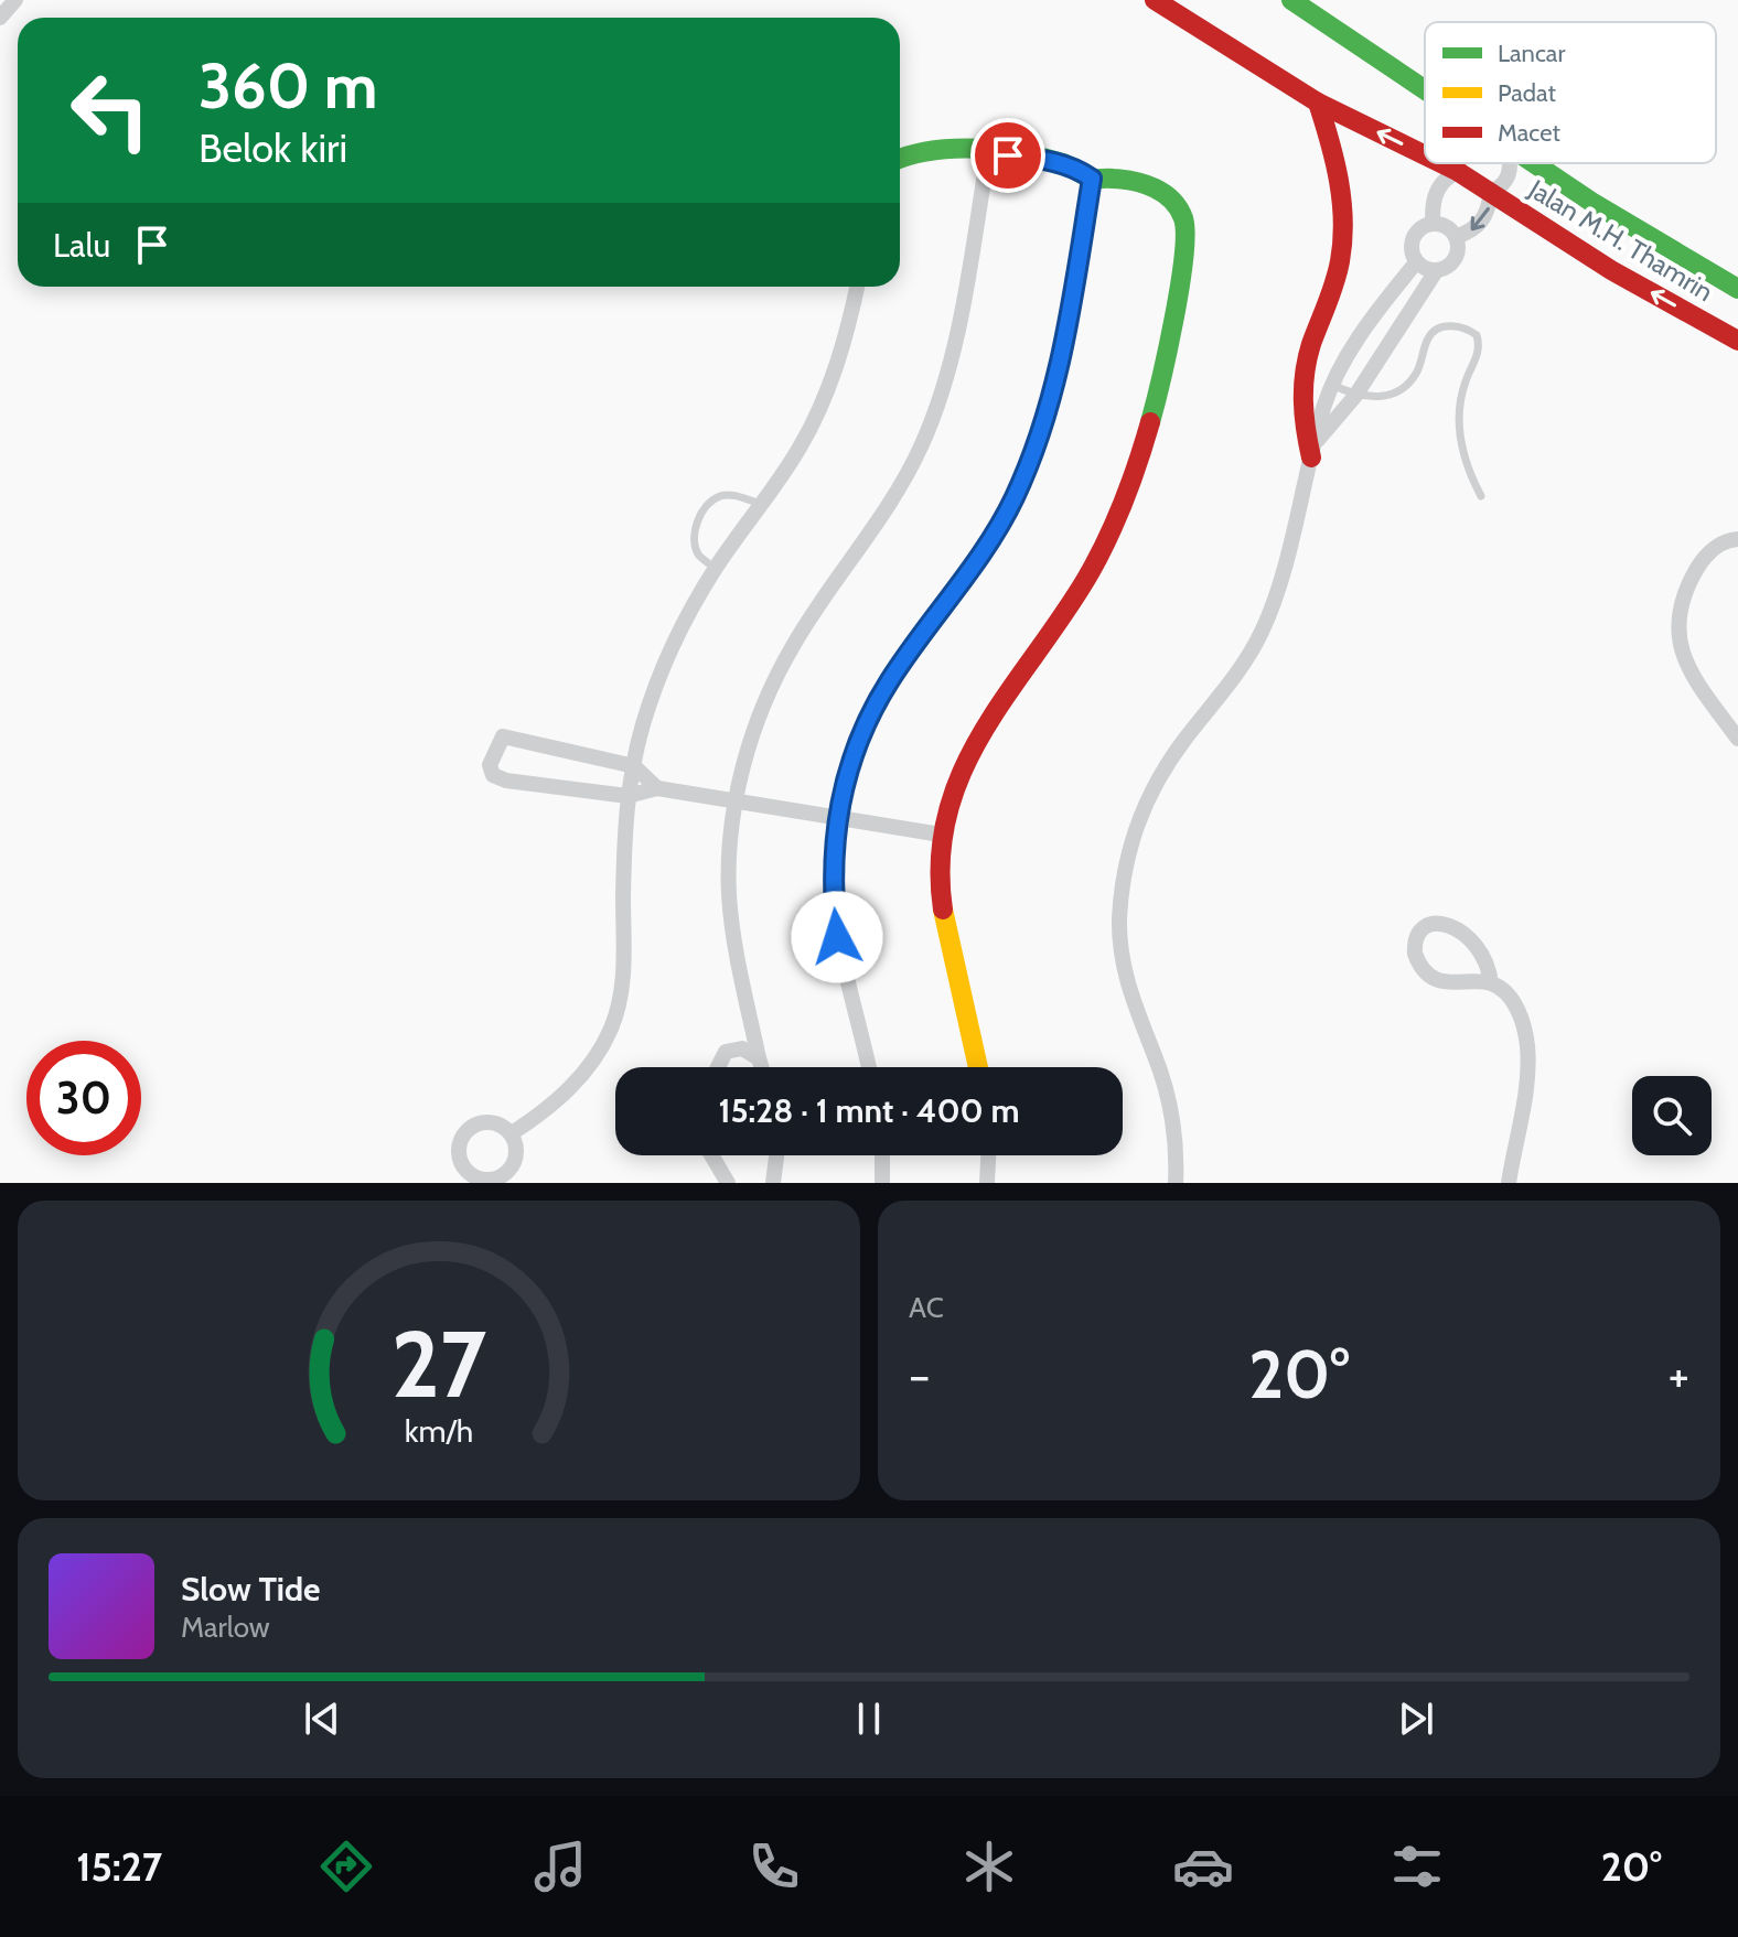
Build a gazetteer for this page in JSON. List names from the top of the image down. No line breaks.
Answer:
{"streets":{"main road":["Jalan M.H. Thamrin"]},"legend":["Lancar","Padat","Macet"],"page":{"turn":["360 m","Belok kiri"],"then":"Lalu","limit":"30","trip":"15:28 · 1 mnt · 400 m","tile":"AC","heat":["−","20°","+"],"song":["Slow Tide","Marlow"],"tabs":["15:27","20°"],"gauge":["27","km/h"]}}
